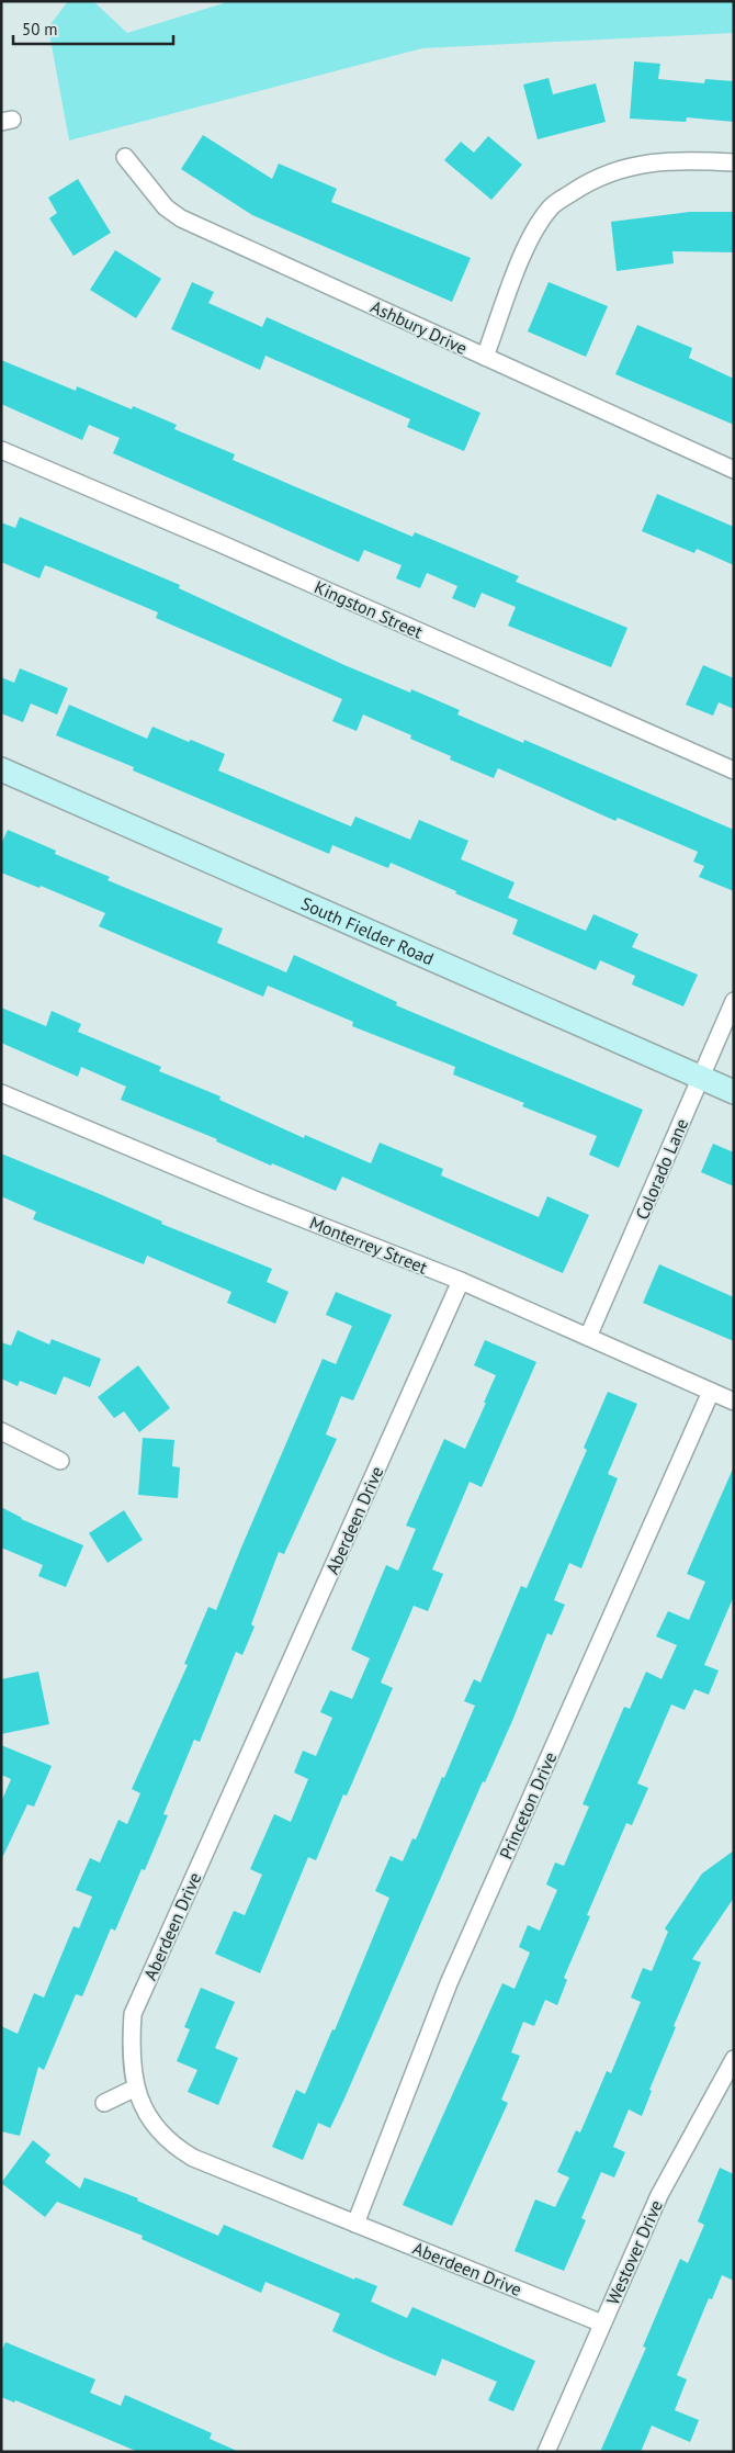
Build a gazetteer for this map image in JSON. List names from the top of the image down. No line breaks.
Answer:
{"streets":{"street":["Ashbury Drive","Kingston Street","South Fielder Road","Colorado Lane","Monterrey Street","Aberdeen Drive","Princeton Drive","Westover Drive"]},"crossings":[["South Fielder Road","Colorado Lane"],["Colorado Lane","Monterrey Street"],["Monterrey Street","Aberdeen Drive"],["Monterrey Street","Princeton Drive"],["Aberdeen Drive","Princeton Drive"],["Aberdeen Drive","Westover Drive"]],"scale_bar":"50 m"}
